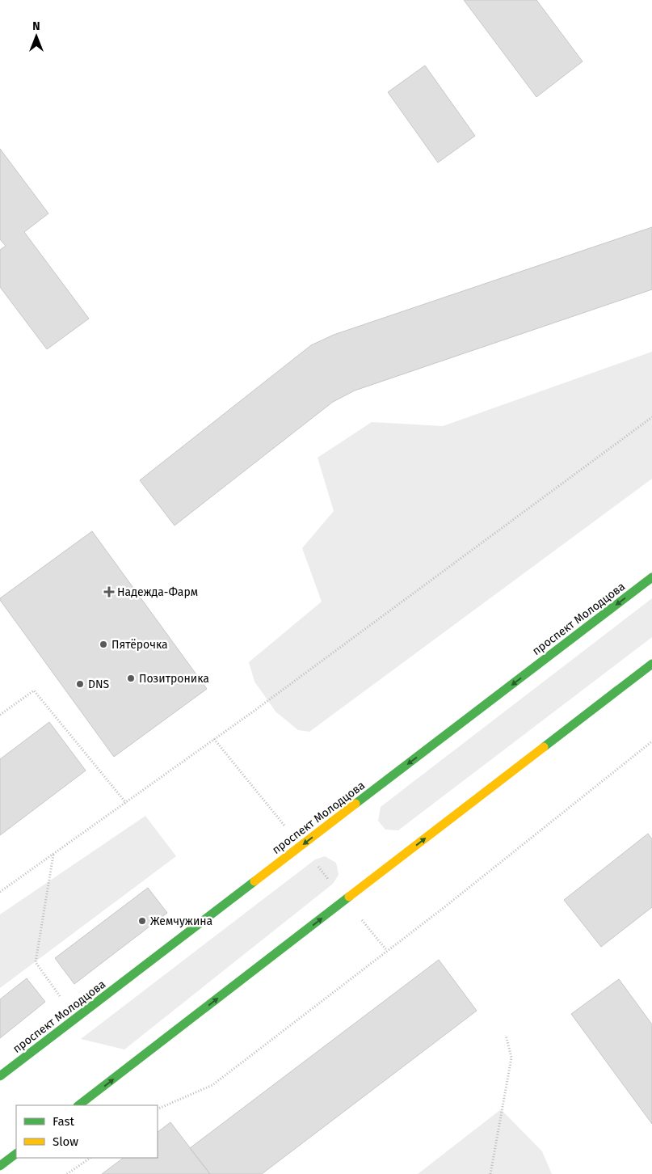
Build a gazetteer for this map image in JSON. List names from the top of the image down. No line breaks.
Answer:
{"streets":{"main road":["проспект Молодцова"]},"places":{"health":["Надежда-Фарм"],"other":["Пятёрочка","Позитроника","DNS","Жемчужина"]},"legend":["Fast","Slow"],"north":"top"}
